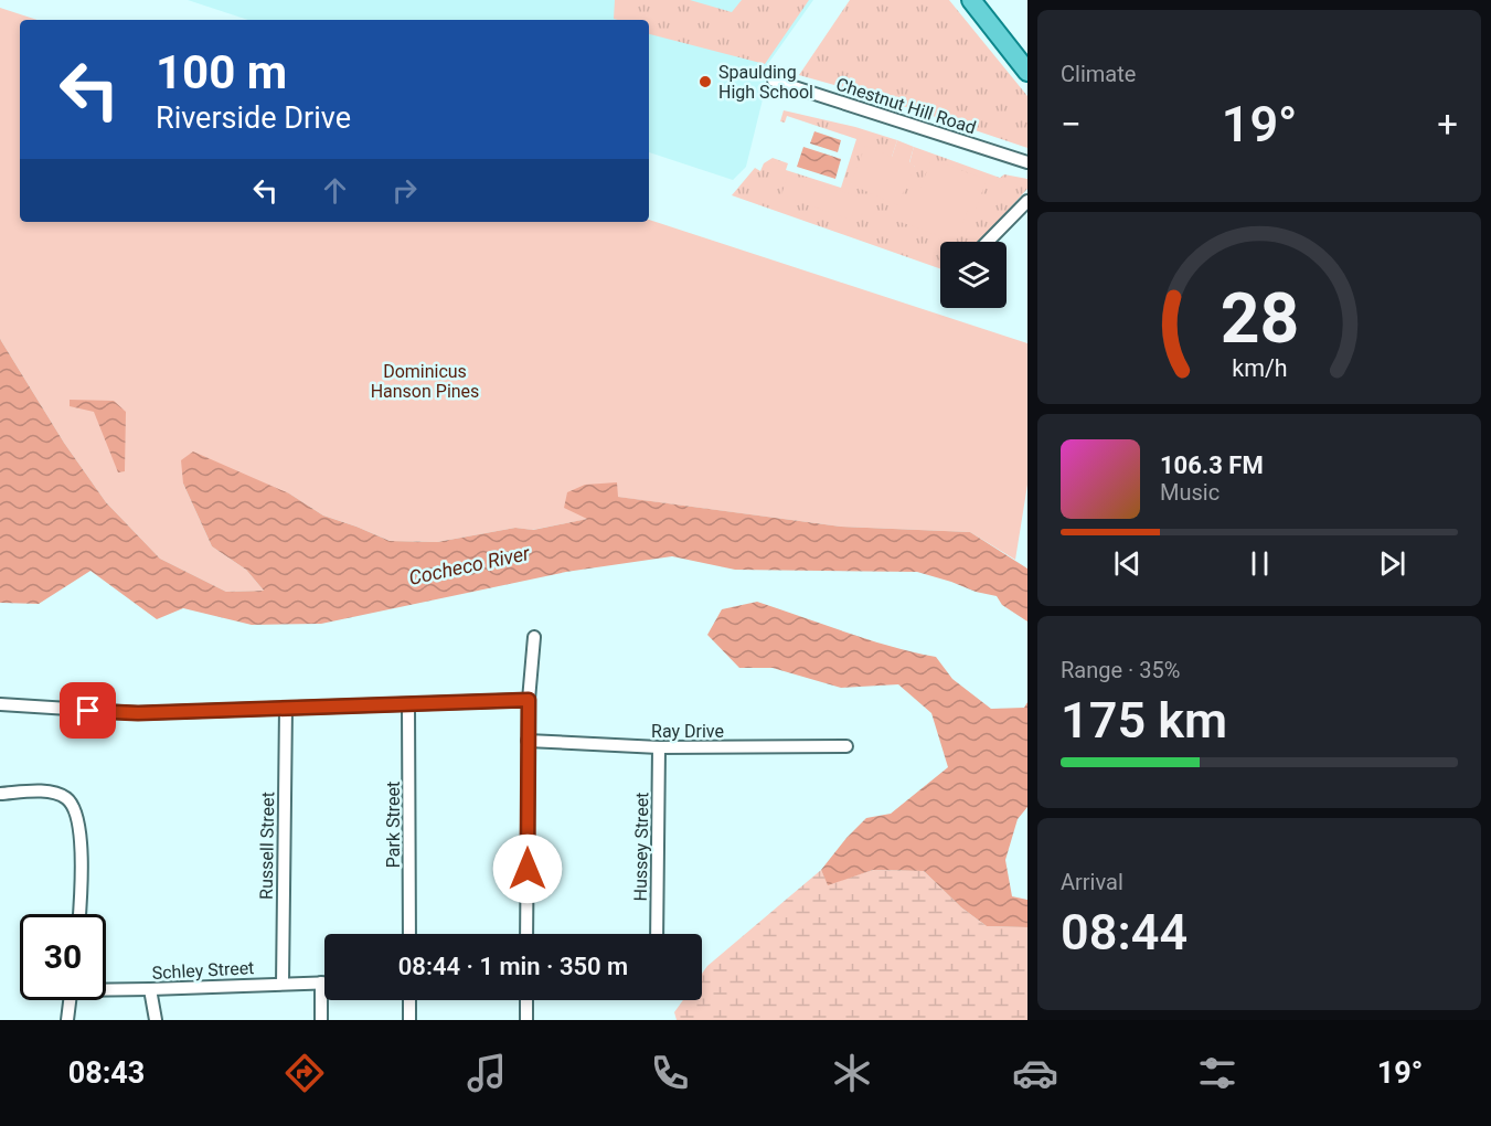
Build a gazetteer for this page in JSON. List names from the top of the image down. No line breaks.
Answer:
{"streets":{"street":["Chestnut Hill Road","Ray Drive","Park Street","Russell Street","Hussey Street","Schley Street"]},"crossings":[["Ray Drive","Hussey Street"],["Russell Street","Schley Street"]],"water":["Cocheco River"],"parks":["Dominicus Hanson Pines"],"places":["Spaulding High School"],"page":{"tile":["Climate",["Range · 35%","175 km"],["Arrival","08:44"]],"turn":["100 m","Riverside Drive"],"heat":["−","19°","+"],"song":["106.3 FM","Music"],"limit":"30","trip":"08:44 · 1 min · 350 m","tabs":["08:43","19°"],"gauge":["28","km/h"]}}
